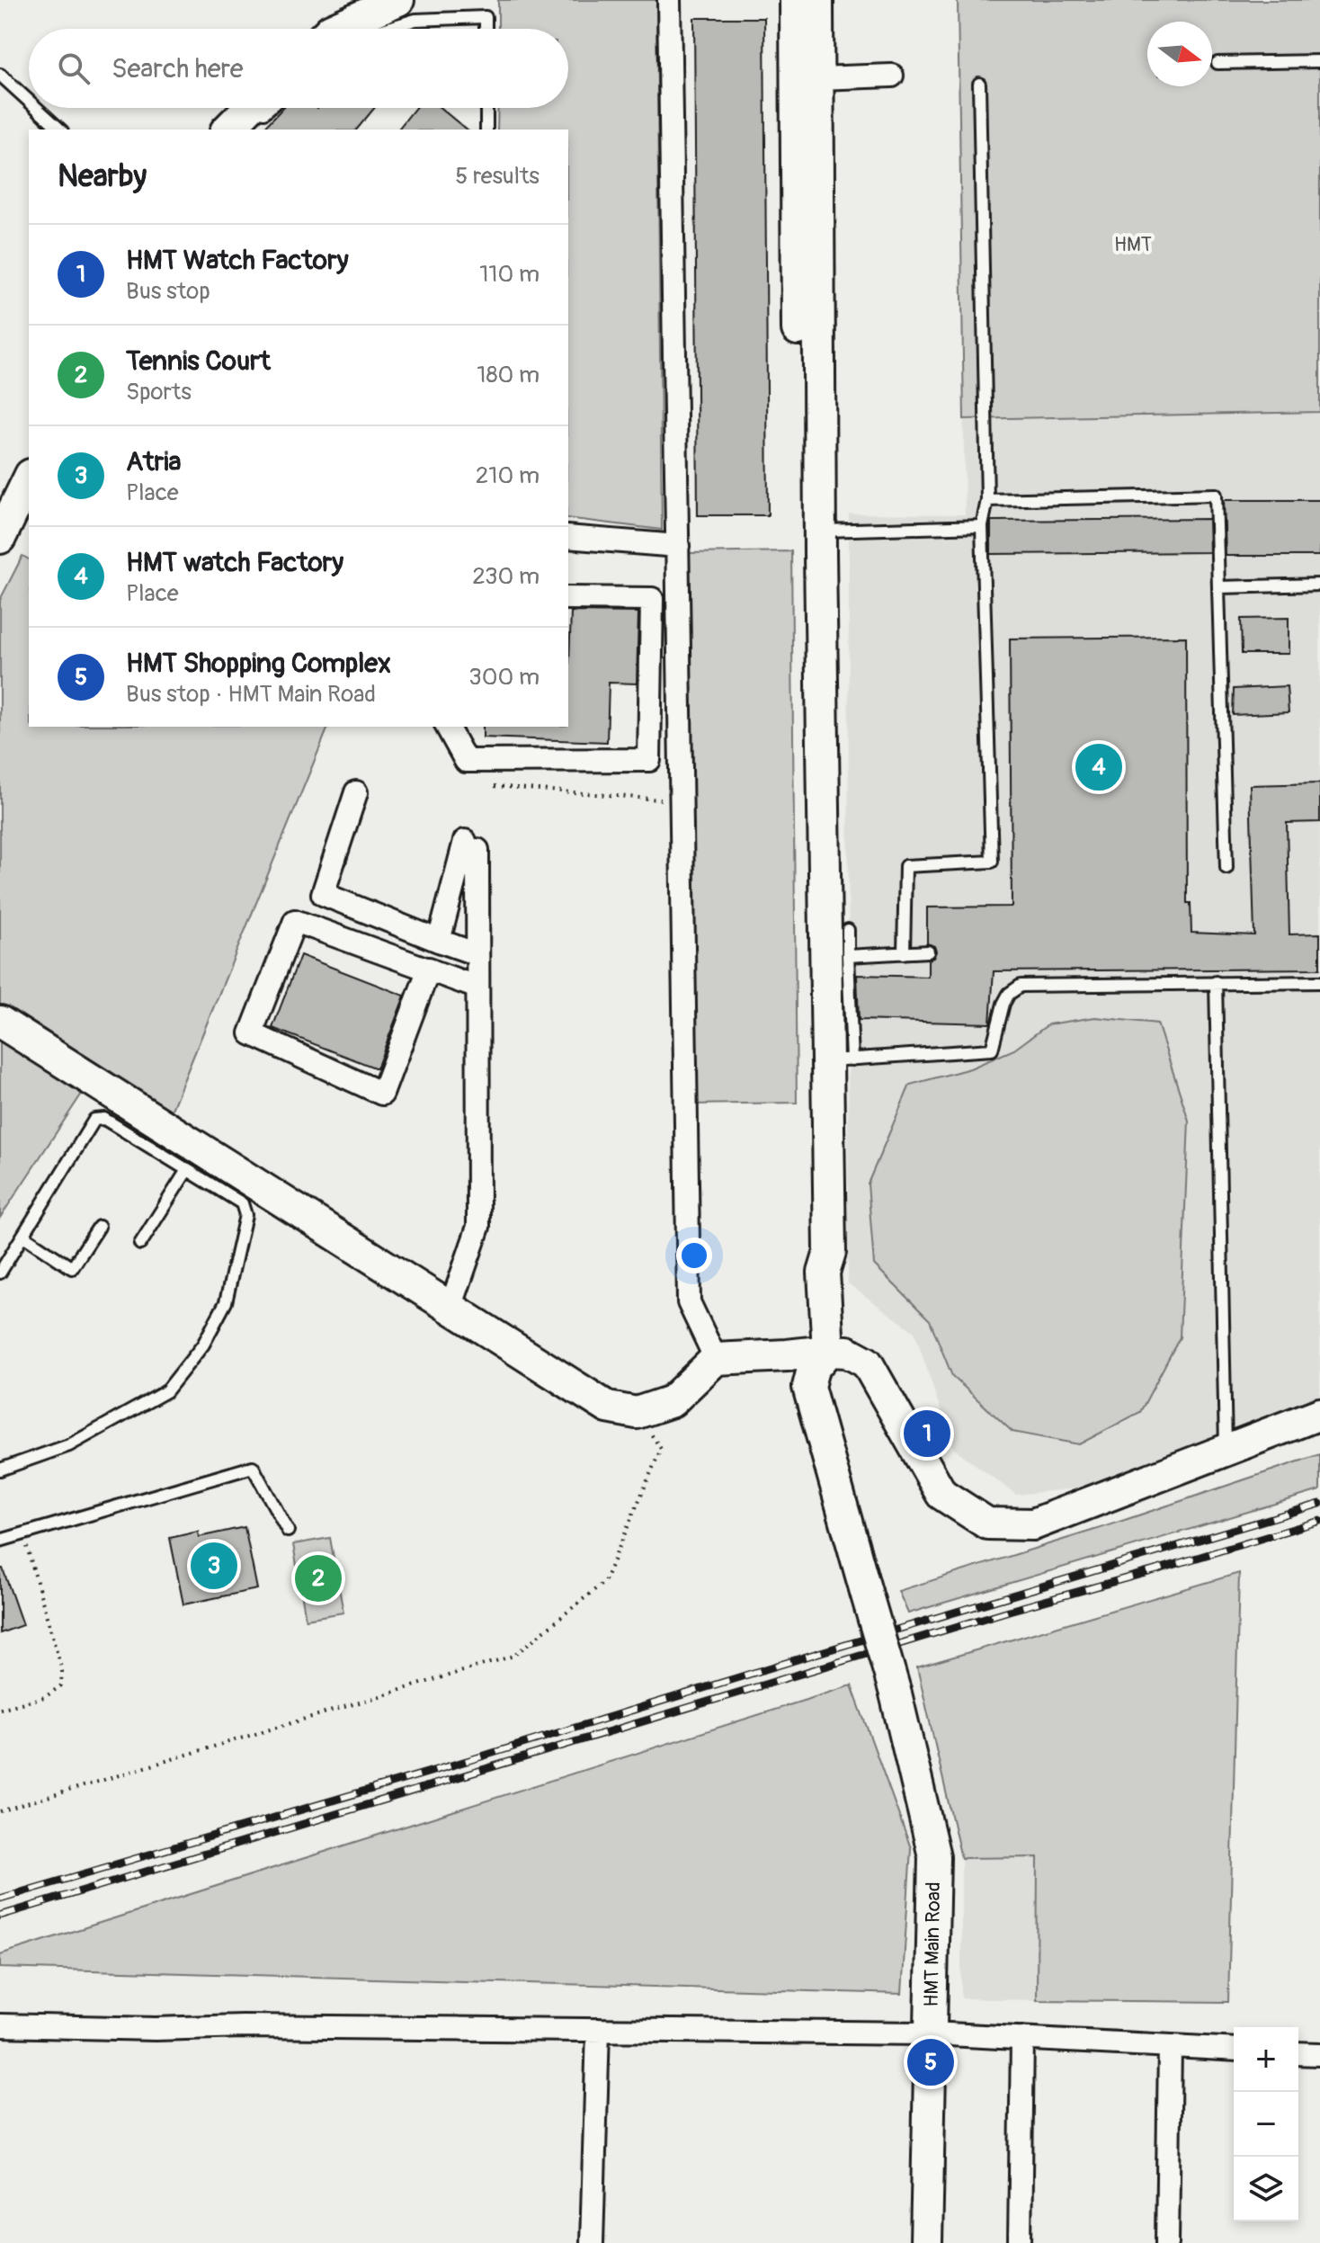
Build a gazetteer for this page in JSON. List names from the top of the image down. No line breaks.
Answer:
{"streets":{"street":["HMT Main Road"]},"parks":["HMT"],"north":"right","page":{"search":"Search here","heading":["Nearby","5 results"],"list":[{"mark":"1","name":"HMT Watch Factory","note":"Bus stop","value":"110 m"},{"mark":"2","name":"Tennis Court","note":"Sports","value":"180 m"},{"mark":"3","name":"Atria","note":"Place","value":"210 m"},{"mark":"4","name":"HMT watch Factory","note":"Place","value":"230 m"},{"mark":"5","name":"HMT Shopping Complex","note":"Bus stop · HMT Main Road","value":"300 m"}],"pins":["4","1","3","2","5"],"map_buttons":["+","−"]}}
